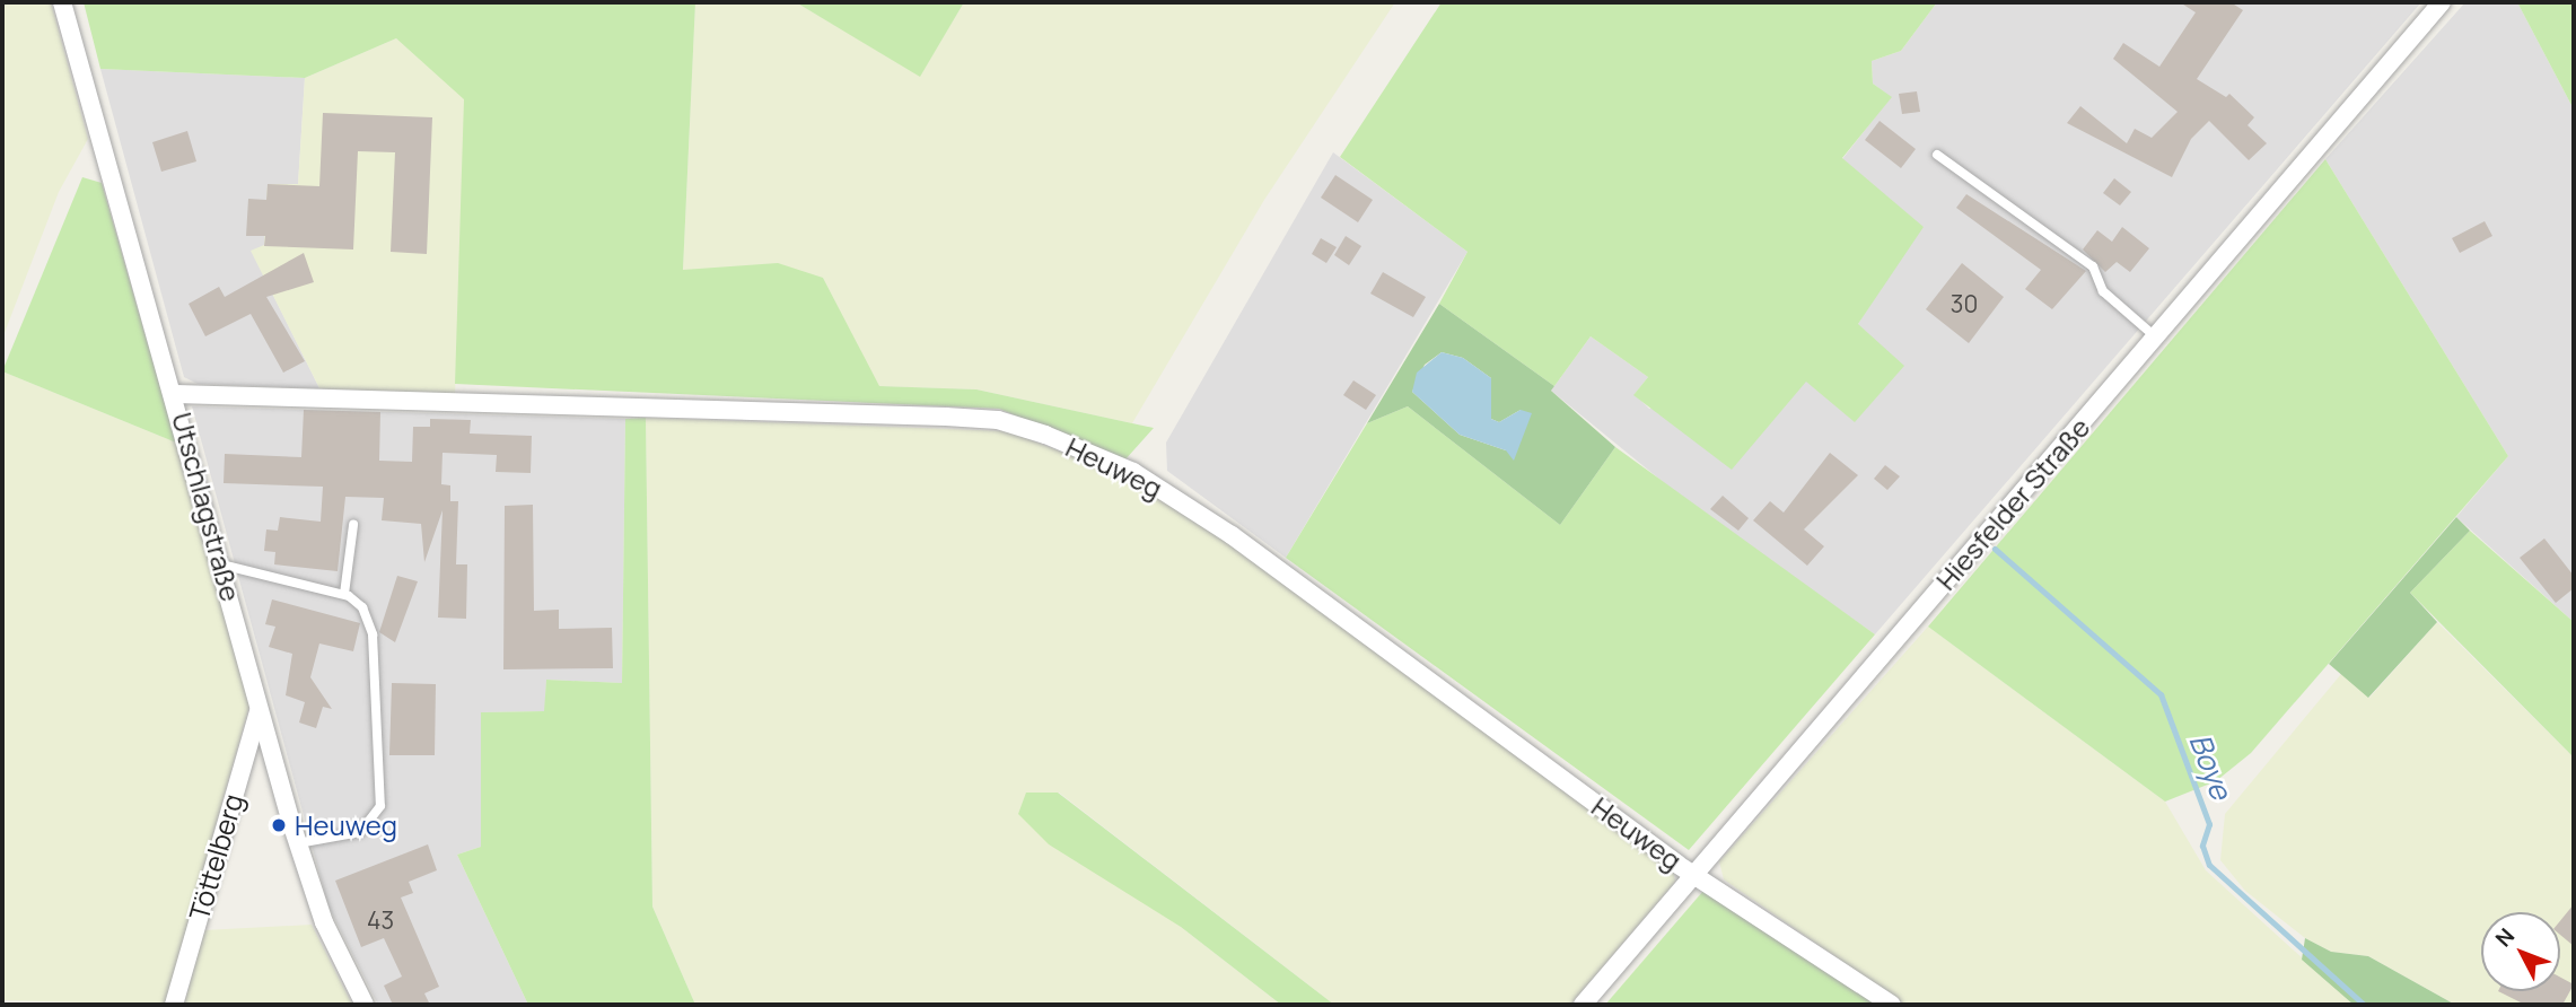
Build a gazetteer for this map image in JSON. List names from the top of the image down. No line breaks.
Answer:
{"streets":{"street":["Heuweg","Hiesfelder Straße","Utschlagstraße","Töttelberg"]},"crossings":[["Heuweg","Hiesfelder Straße"],["Heuweg","Utschlagstraße"],["Utschlagstraße","Töttelberg"]],"water":["Boye"],"places":["Heuweg"],"house_numbers":["30","43"],"north":"top left"}
